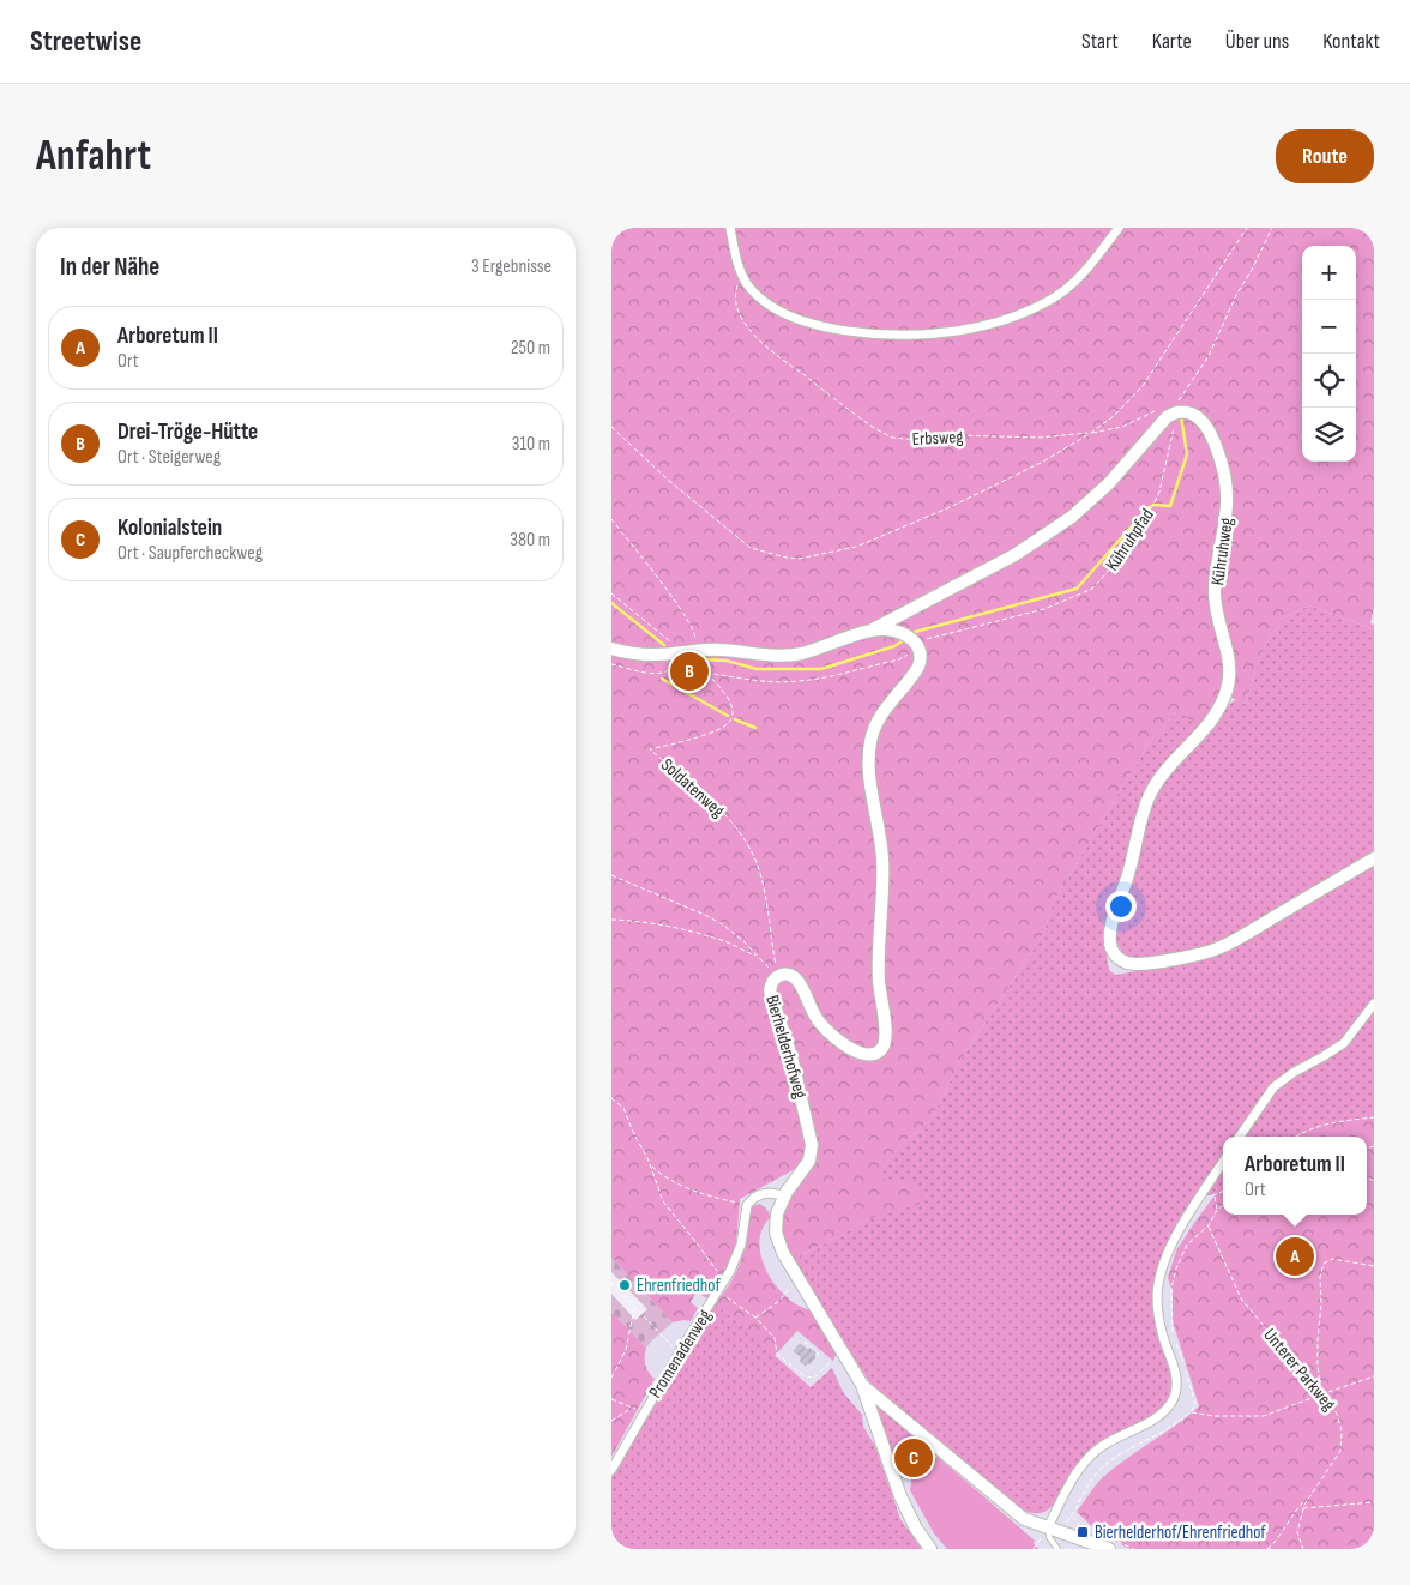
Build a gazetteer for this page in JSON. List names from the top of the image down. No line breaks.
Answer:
{"streets":{"street":["Kühruhweg","Bierhelderhofweg","Promenadenweg"],"path":["Erbsweg","Kühruhpfad","Soldatenweg","Unterer Parkweg"]},"crossings":[["Kühruhpfad","Kühruhweg"],["Kühruhpfad","Soldatenweg"],["Kühruhpfad","Bierhelderhofweg"],["Soldatenweg","Bierhelderhofweg"]],"places":{"other":["Ehrenfriedhof"],"transit":["Bierhelderhof/Ehrenfriedhof"]},"page":{"header":"Streetwise","nav":["Start","Karte","Über uns","Kontakt"],"buttons":"Route","title":"Anfahrt","heading":["In der Nähe","3 Ergebnisse"],"map_buttons":["+","−"],"list":[{"mark":"A","name":"Arboretum II","note":"Ort","value":"250 m"},{"mark":"B","name":"Drei-Tröge-Hütte","note":"Ort · Steigerweg","value":"310 m"},{"mark":"C","name":"Kolonialstein","note":"Ort · Saupfercheckweg","value":"380 m"}],"pins":["B","A","C"],"popup":["Arboretum II","Ort"]}}
